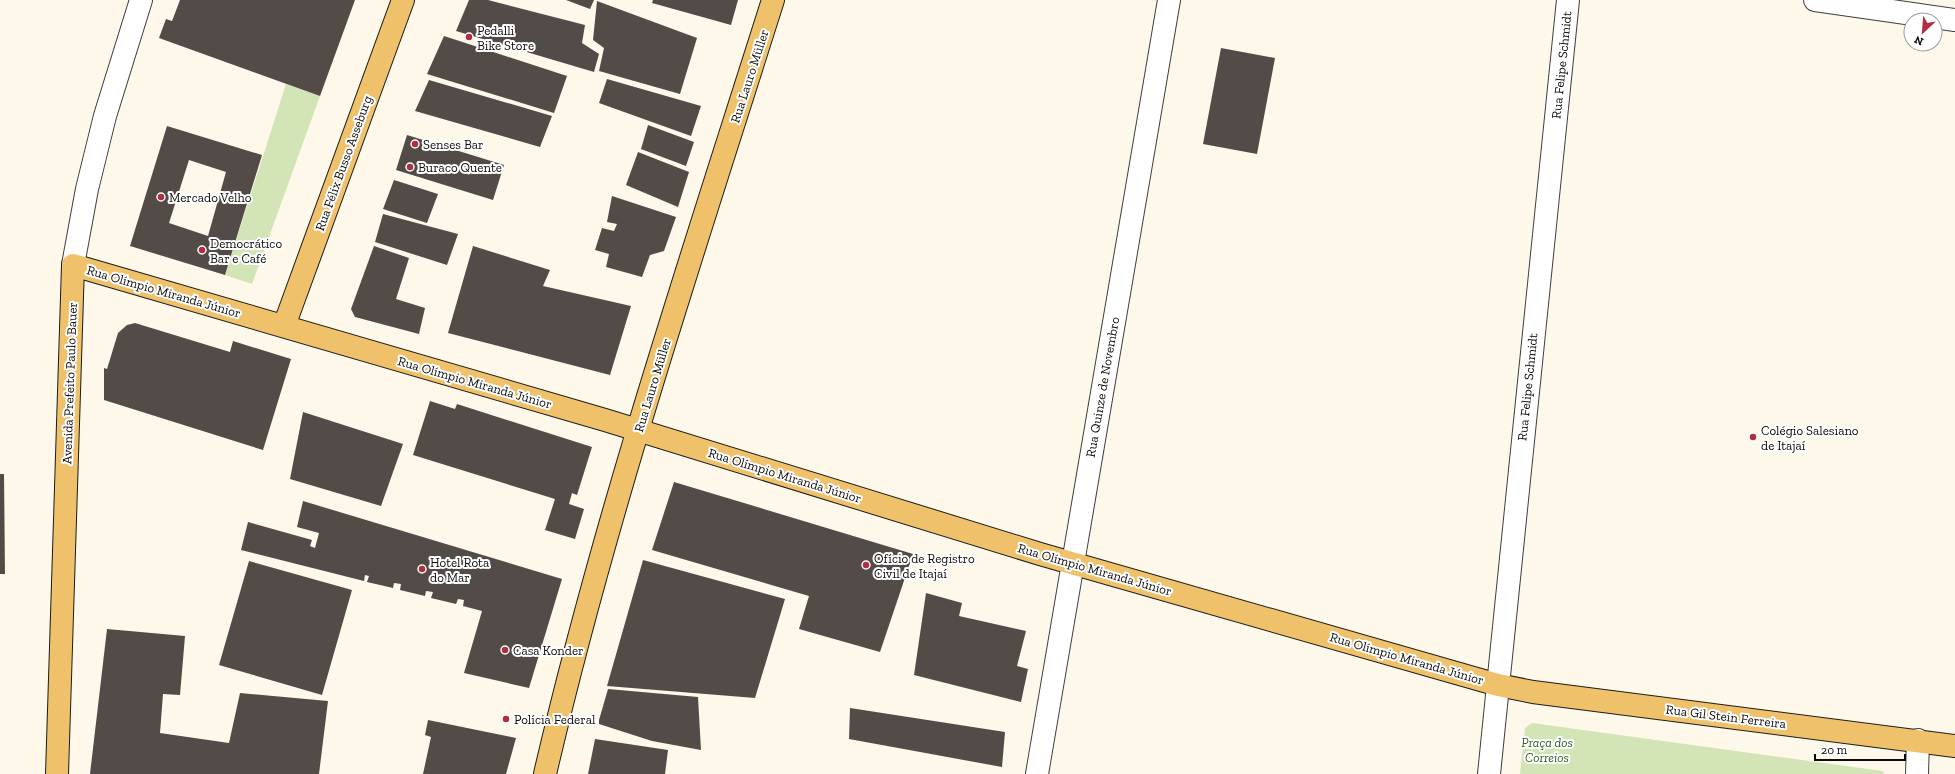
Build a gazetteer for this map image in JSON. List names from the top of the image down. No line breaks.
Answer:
{"streets":{"main road":["Rua Lauro Müller","Rua Félix Busso Asseburg","Rua Olímpio Miranda Júnior","Avenida Prefeito Paulo Bauer","Rua Gil Stein Ferreira"],"street":["Rua Felipe Schmidt","Rua Quinze de Novembro"]},"crossings":[["Rua Felipe Schmidt","Rua Olímpio Miranda Júnior"],["Rua Felipe Schmidt","Rua Gil Stein Ferreira"],["Rua Lauro Müller","Rua Olímpio Miranda Júnior"],["Rua Félix Busso Asseburg","Rua Olímpio Miranda Júnior"],["Rua Olímpio Miranda Júnior","Avenida Prefeito Paulo Bauer"],["Rua Olímpio Miranda Júnior","Rua Quinze de Novembro"],["Rua Olímpio Miranda Júnior","Rua Gil Stein Ferreira"]],"parks":["Praça dos Correios"],"places":["Pedalli Bike Store","Senses Bar","Buraco Quente","Mercado Velho","Democrático Bar e Café","Colégio Salesiano de Itajaí","Ofício de Registro Civil de Itajaí","Hotel Rota do Mar","Casa Konder","Polícia Federal"],"scale_bar":"20 m","north":"bottom left"}
